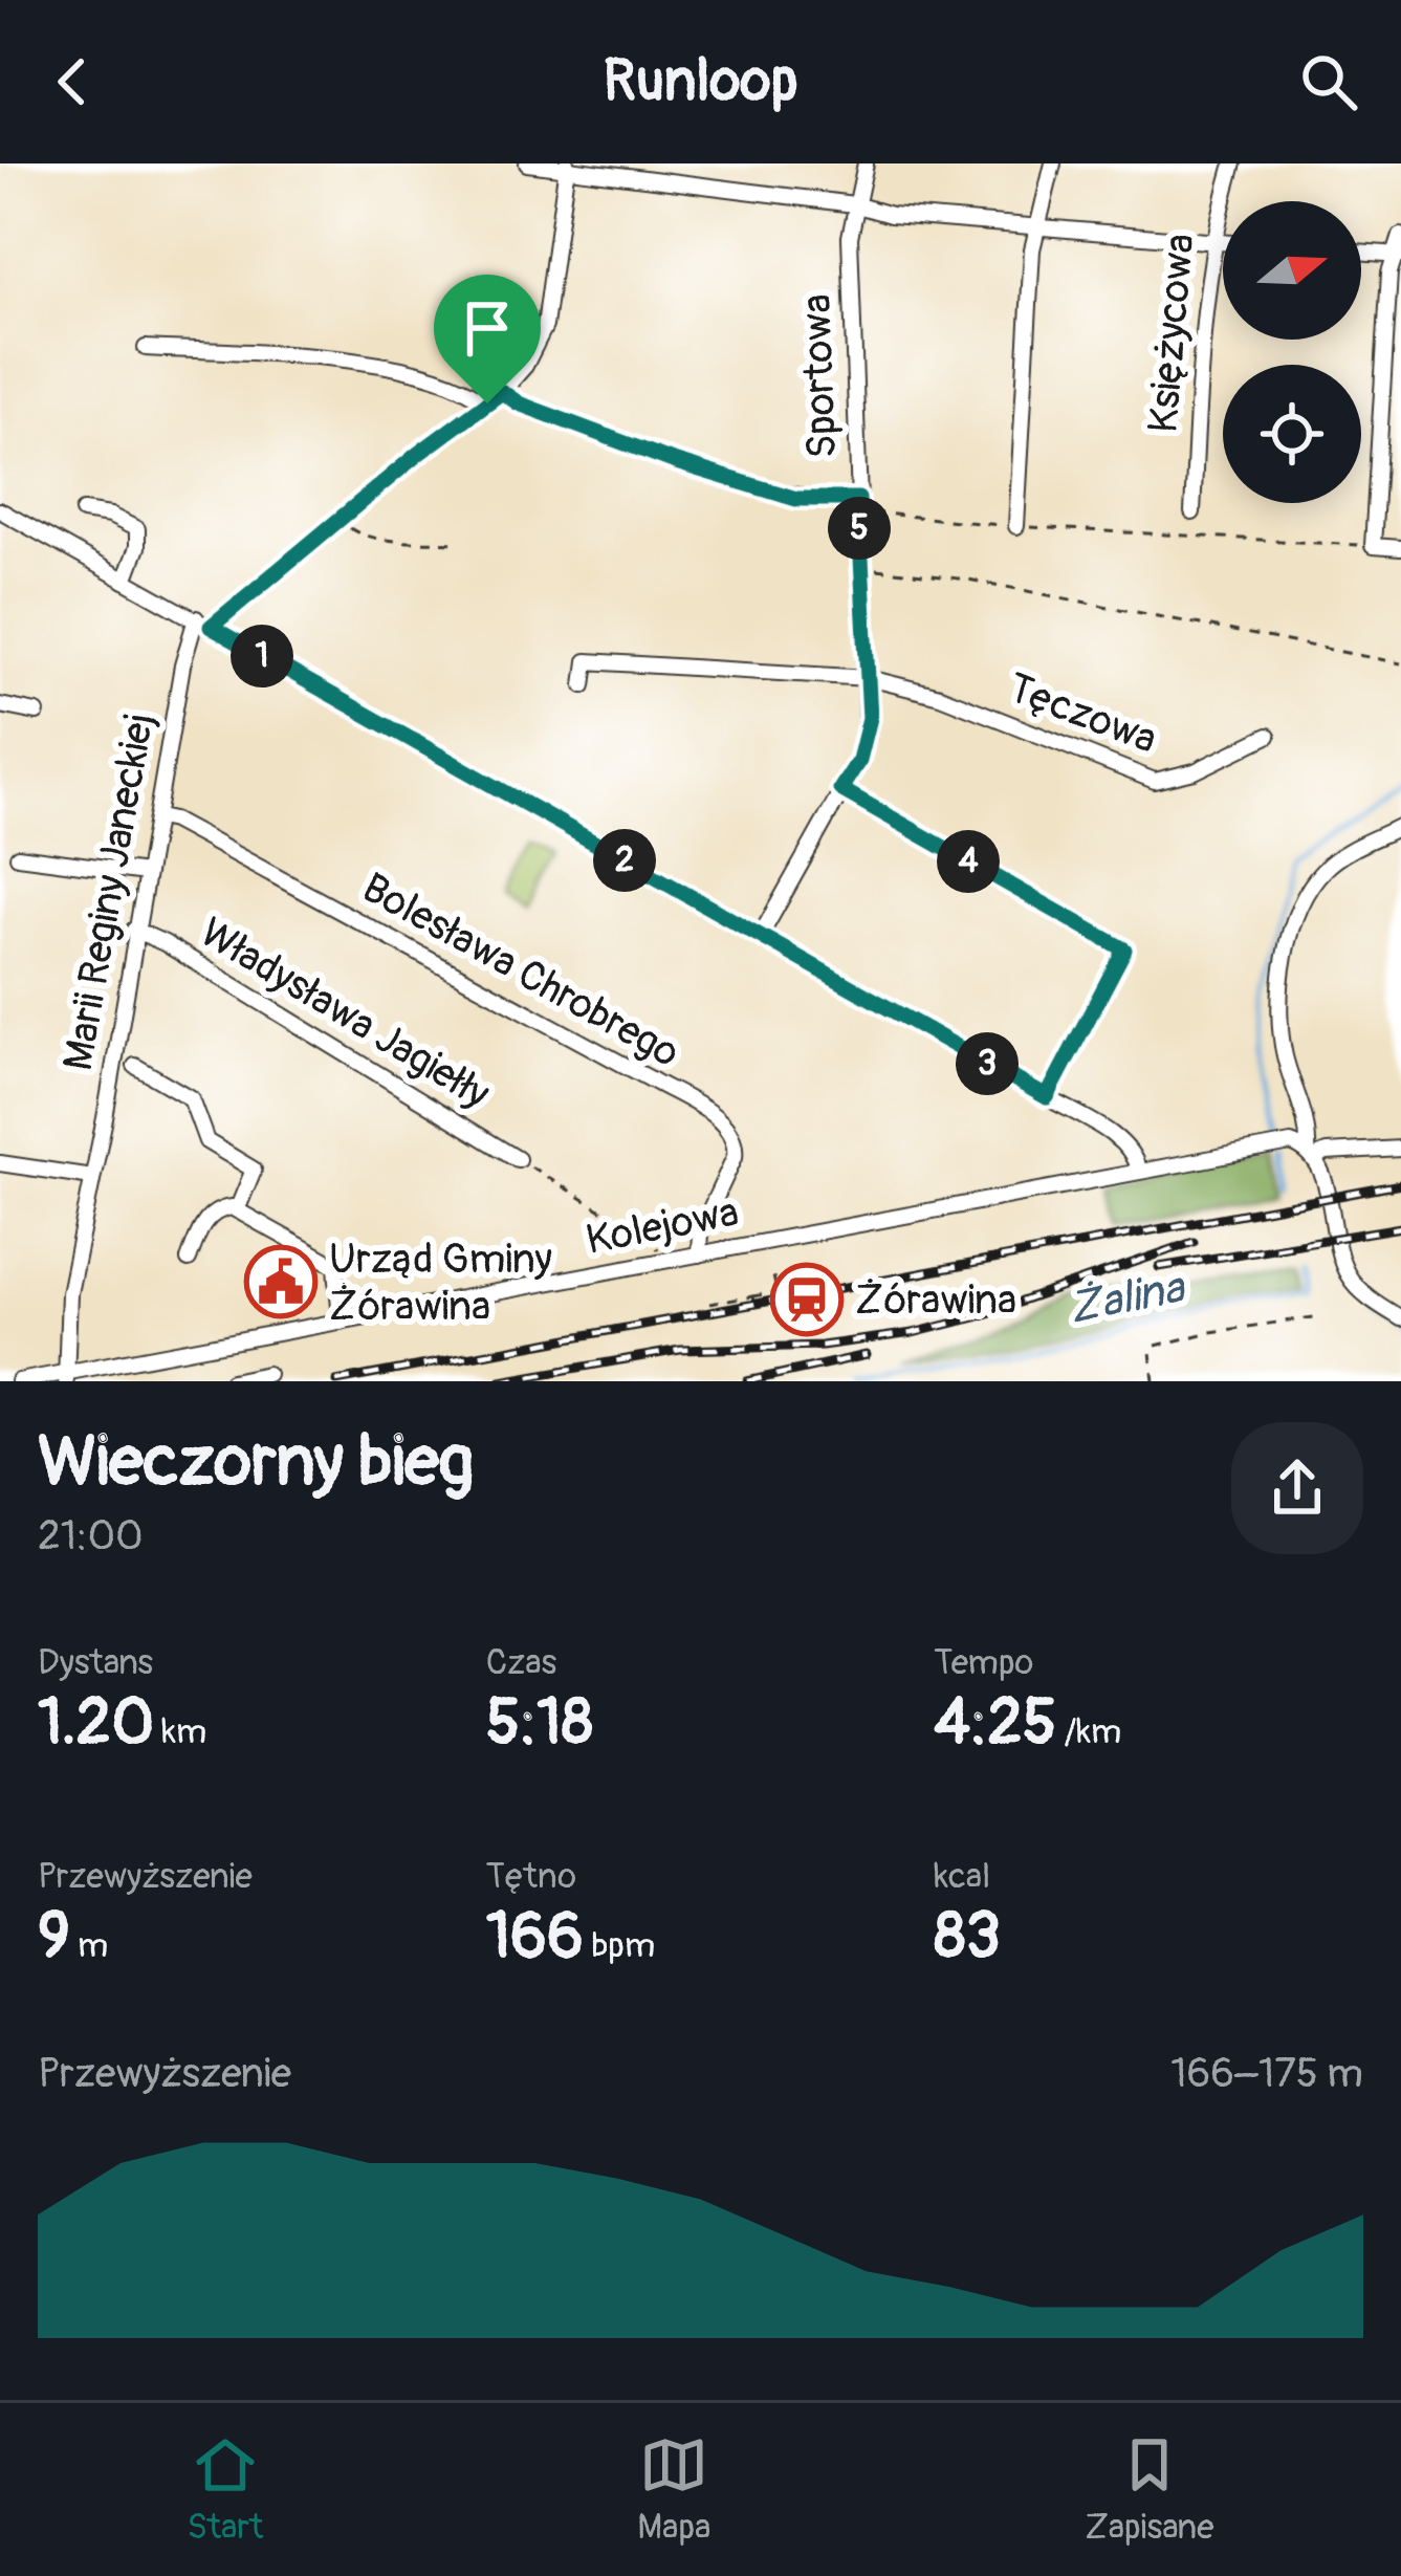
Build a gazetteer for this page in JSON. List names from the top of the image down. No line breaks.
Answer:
{"streets":{"street":["Księżycowa","Sportowa","Tęczowa","Marii Reginy Janeckiej","Bolesława Chrobrego","Władysława Jagiełły","Kolejowa"]},"crossings":[["Sportowa","Tęczowa"],["Marii Reginy Janeckiej","Bolesława Chrobrego"],["Marii Reginy Janeckiej","Władysława Jagiełły"],["Marii Reginy Janeckiej","Kolejowa"],["Bolesława Chrobrego","Kolejowa"]],"water":["Żalina"],"places":{"public building":["Urząd Gminy Żórawina"],"station":["Żórawina"]},"north":"right","page":{"header":"Runloop","pins":["5","1","2","4","3"],"heading":["Wieczorny bieg","21:00"],"stats":[["Dystans","1.20 km"],["Czas","5:18"],["Tempo","4:25 /km"],["Przewyższenie","9 m"],["Tętno","166 bpm"],["kcal","83"]],"chart":["Przewyższenie","166–175 m"],"tabs":["Start","Mapa","Zapisane"]}}
